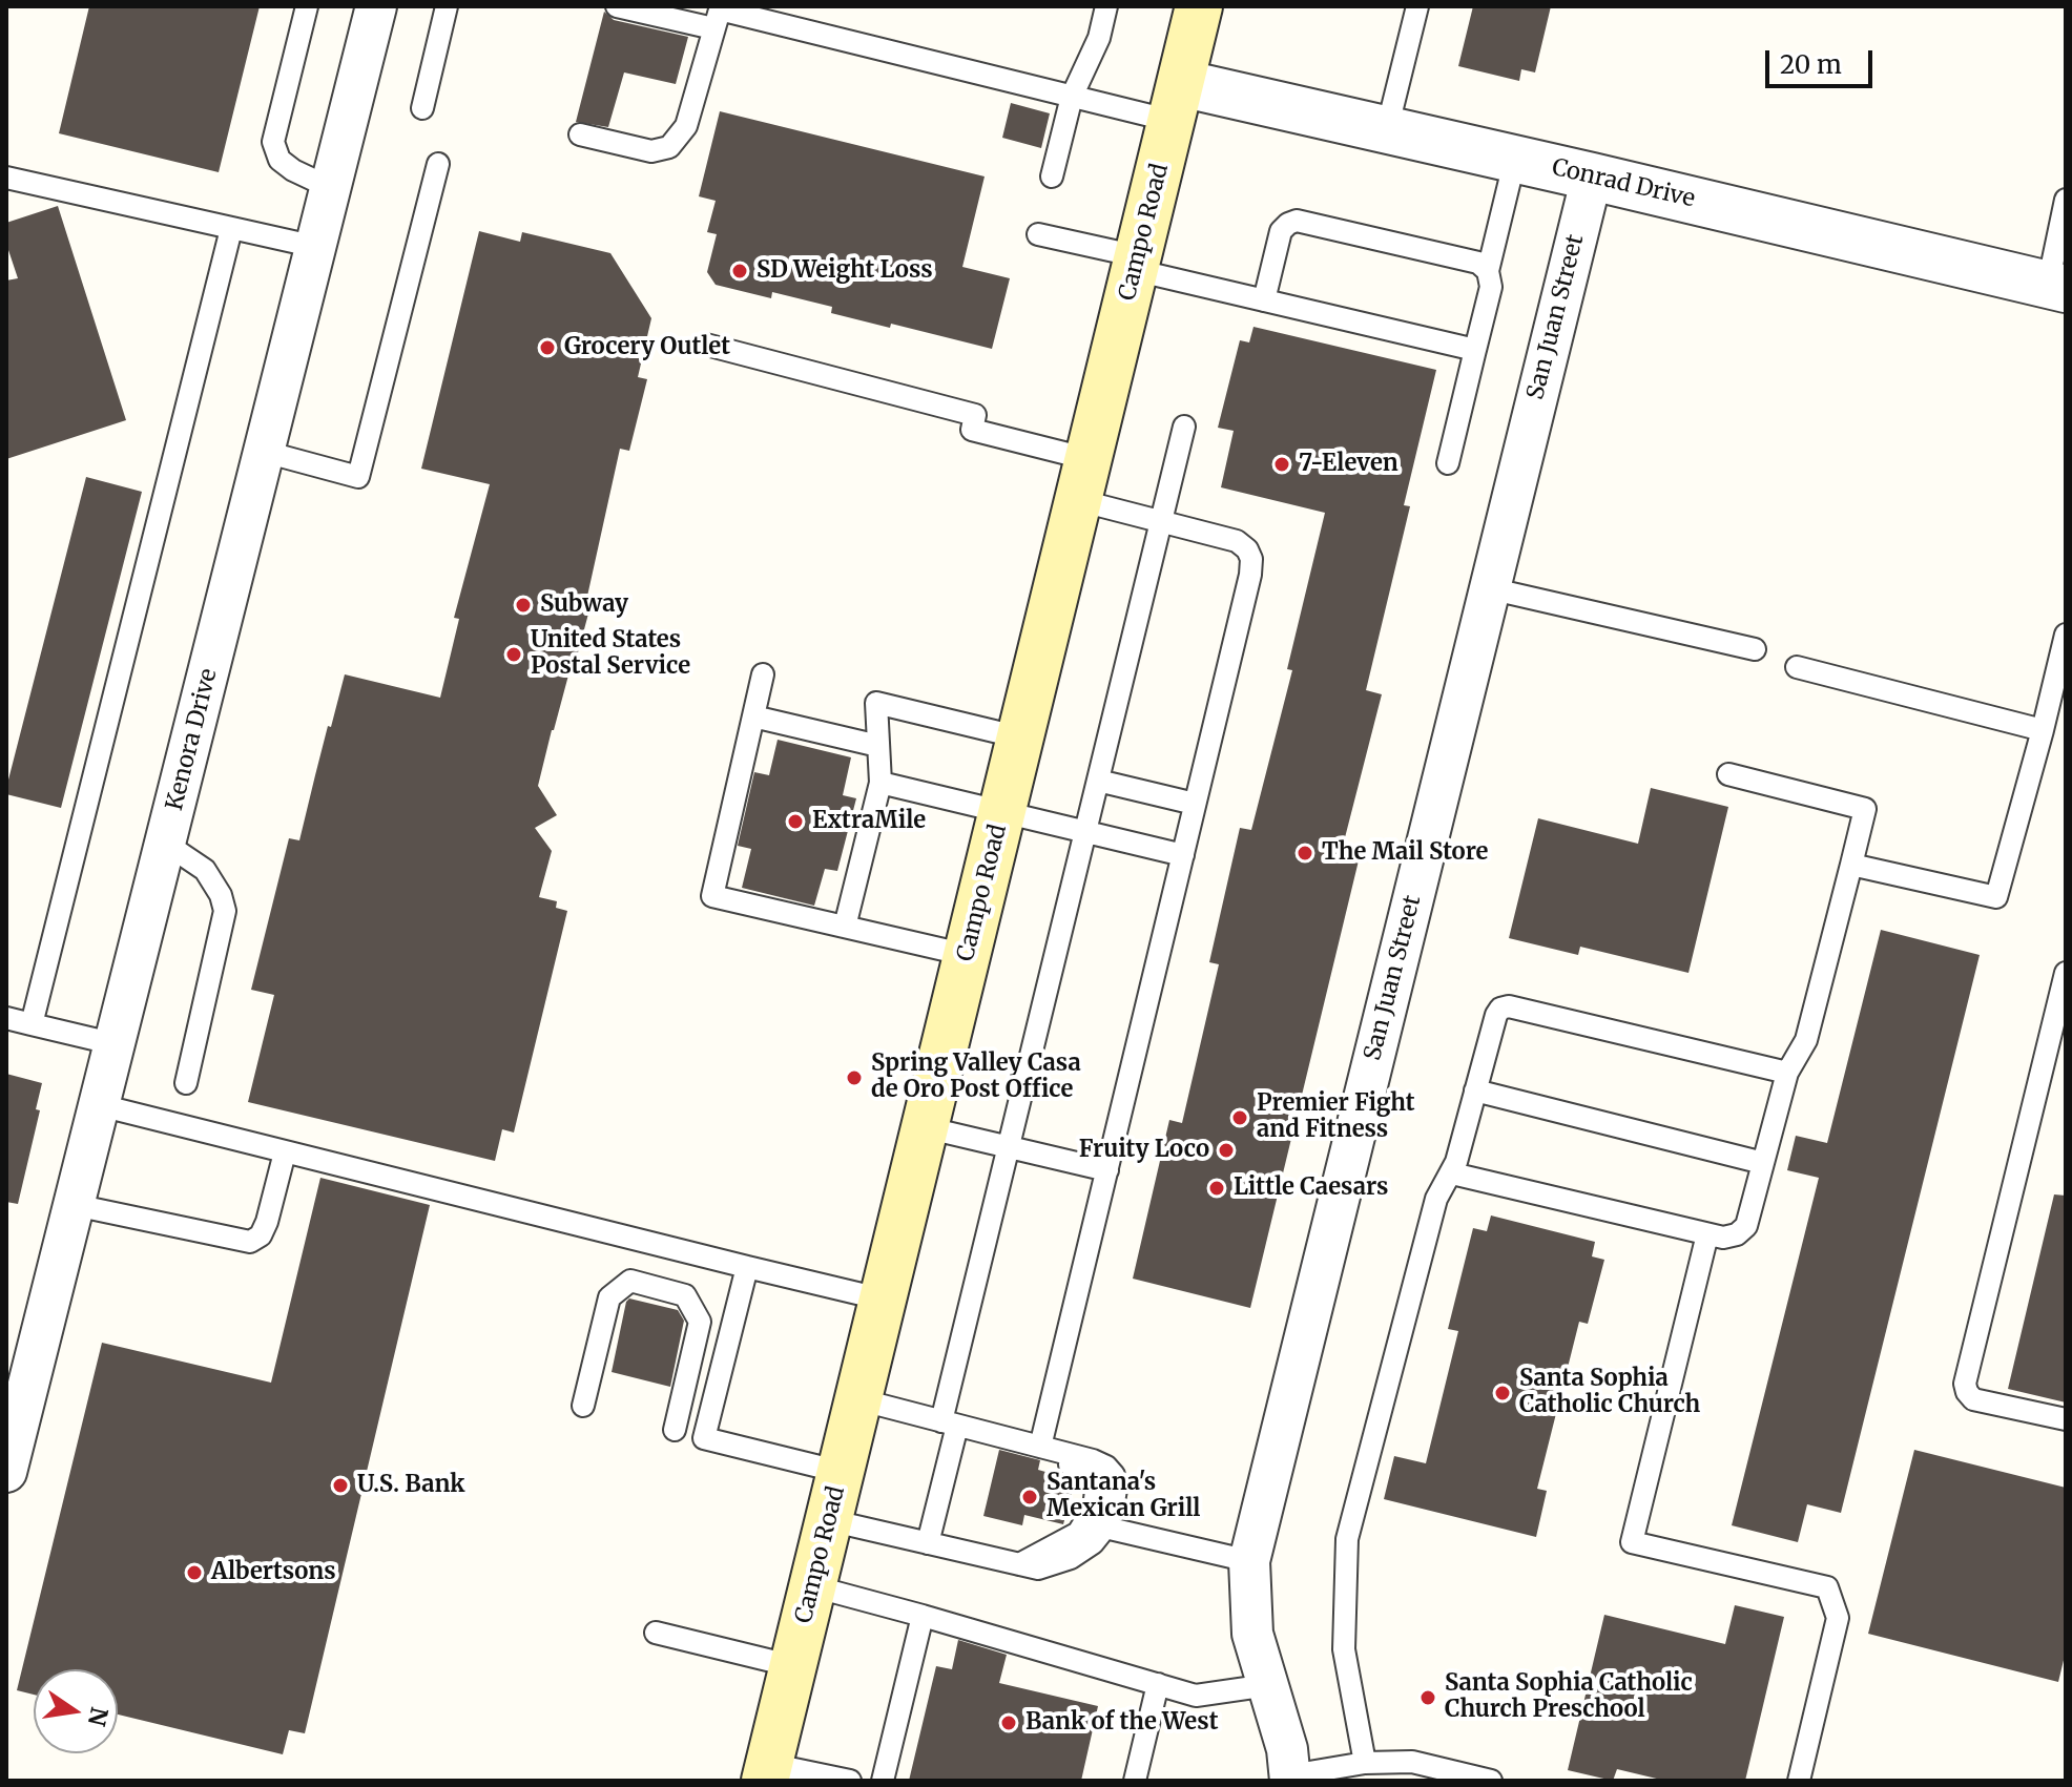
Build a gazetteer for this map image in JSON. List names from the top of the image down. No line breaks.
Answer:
{"streets":{"main road":["Campo Road"],"street":["Conrad Drive","San Juan Street","Kenora Drive"]},"crossings":[["Conrad Drive","Campo Road"],["Conrad Drive","San Juan Street"]],"places":["SD Weight Loss","Grocery Outlet","7-Eleven","Subway","United States Postal Service","ExtraMile","The Mail Store","Spring Valley Casa de Oro Post Office","Premier Fight and Fitness","Fruity Loco","Little Caesars","Santa Sophia Catholic Church","U.S. Bank","Santana's Mexican Grill","Albertsons","Santa Sophia Catholic Church Preschool","Bank of the West"],"scale_bar":"20 m","north":"right"}
